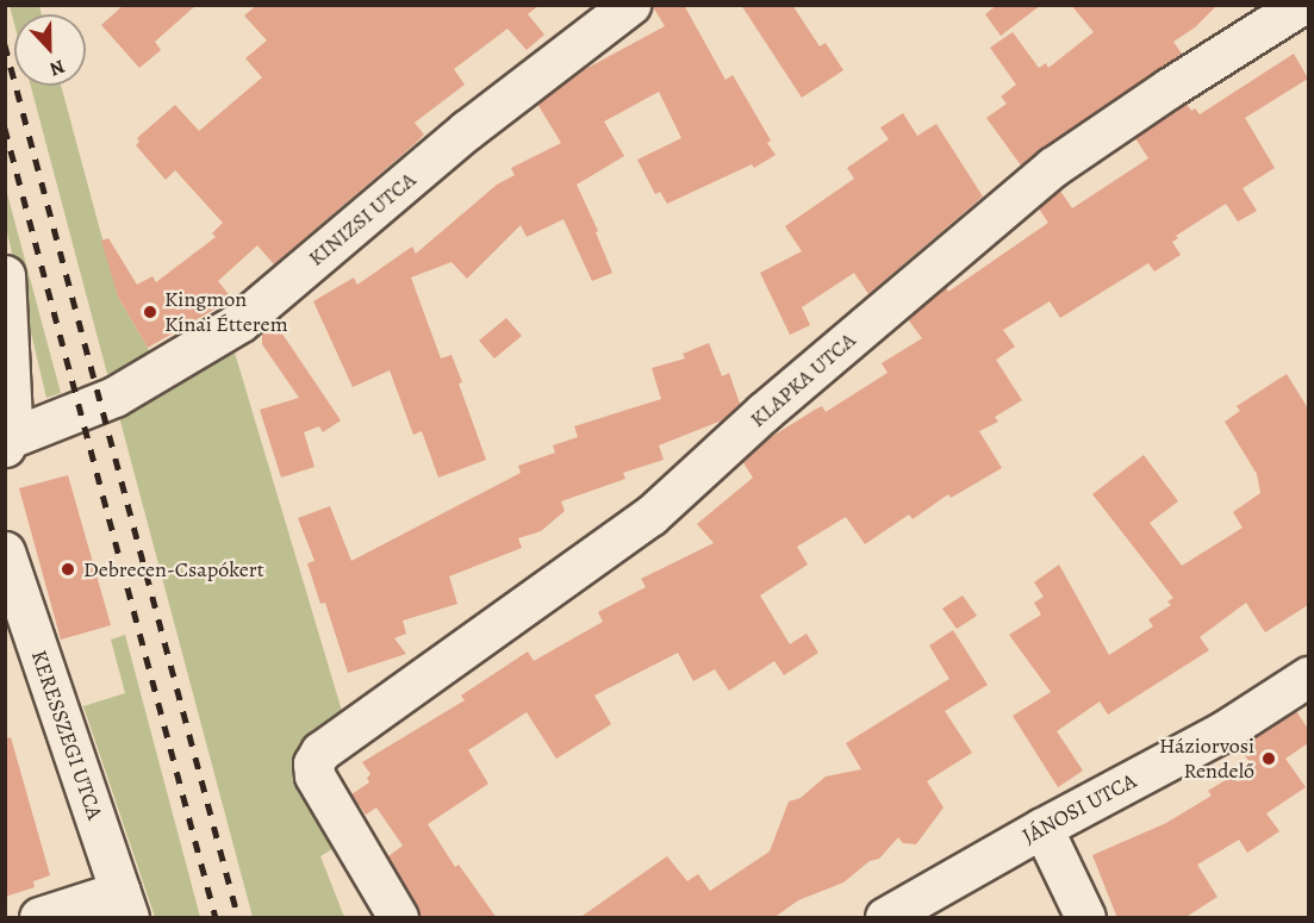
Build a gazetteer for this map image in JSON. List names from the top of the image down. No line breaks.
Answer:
{"streets":{"street":["KINIZSI UTCA","KLAPKA UTCA","KERESSZEGI UTCA","JÁNOSI UTCA"]},"places":["Kingmon Kínai Étterem","Debrecen-Csapókert","Háziorvosi Rendelő"],"north":"bottom"}
